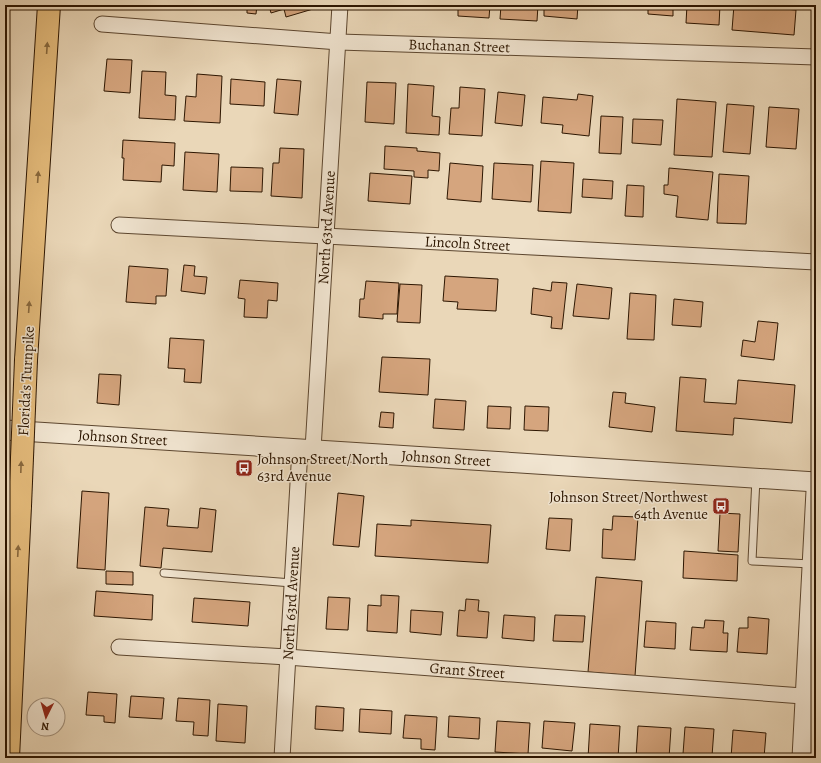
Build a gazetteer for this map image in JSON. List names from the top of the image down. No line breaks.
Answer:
{"streets":{"highway":["Florida's Turnpike"],"street":["Buchanan Street","North 63rd Avenue","Lincoln Street","Johnson Street","Grant Street"]},"crossings":[["Buchanan Street","North 63rd Avenue"],["North 63rd Avenue","Lincoln Street"],["North 63rd Avenue","Johnson Street"],["North 63rd Avenue","Grant Street"]],"one_way":["Florida's Turnpike"],"places":{"bus stop":["Johnson Street/North 63rd Avenue","Johnson Street/Northwest 64th Avenue"]},"north":"bottom"}
